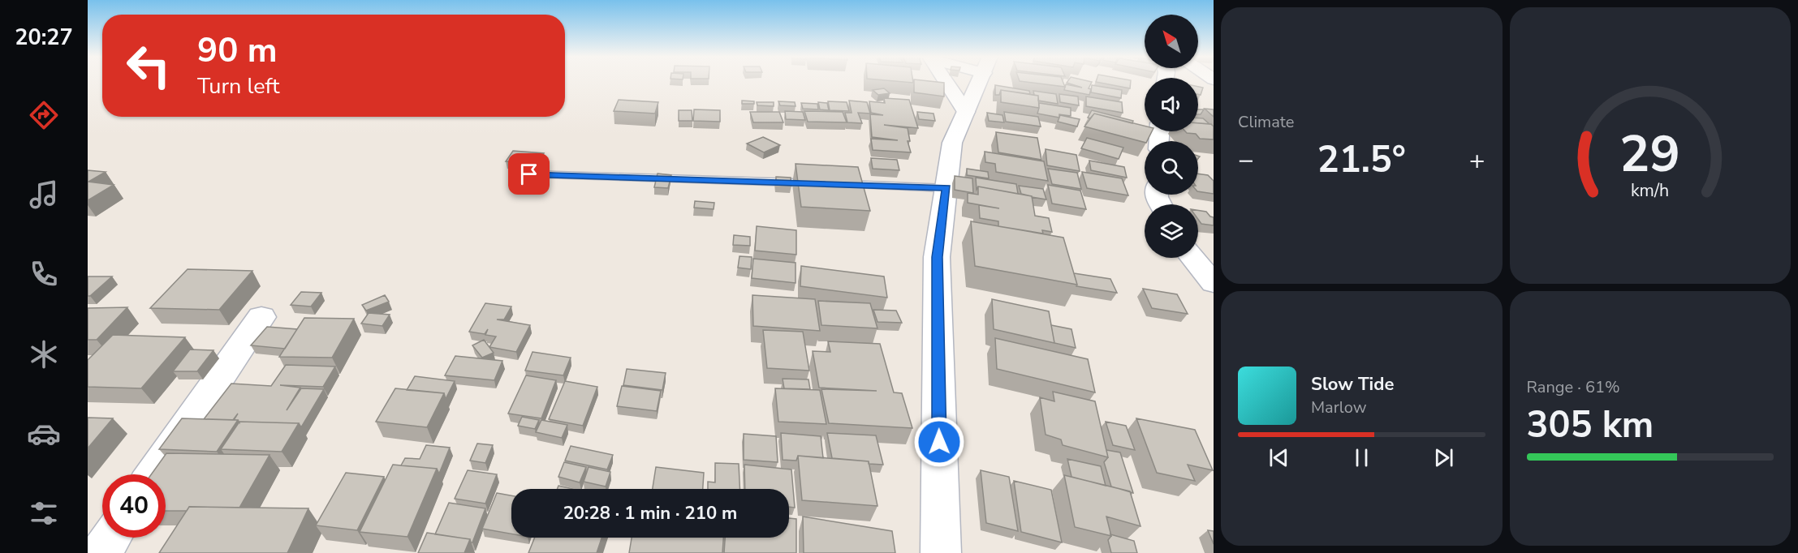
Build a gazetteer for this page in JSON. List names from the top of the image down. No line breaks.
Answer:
{"north":"top left","page":{"tabs":"20:27","tile":["Climate",["Range · 61%","305 km"]],"turn":["90 m","Turn left"],"heat":["−","21.5°","+"],"song":["Slow Tide","Marlow"],"limit":"40","trip":"20:28 · 1 min · 210 m","gauge":["29","km/h"]}}
